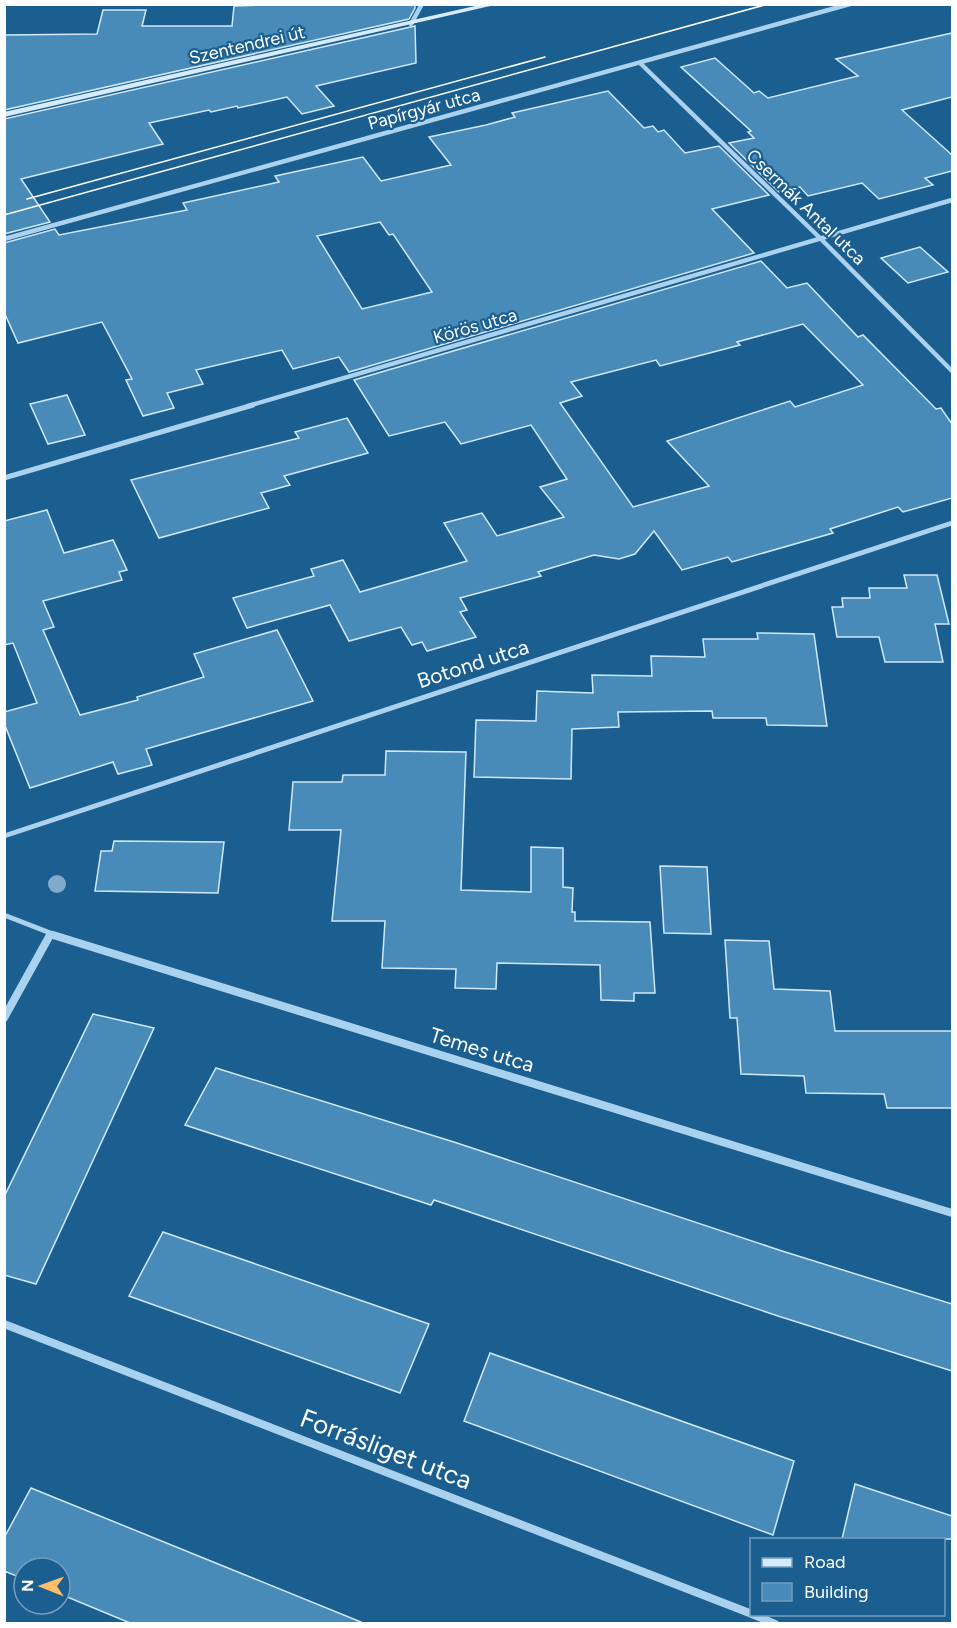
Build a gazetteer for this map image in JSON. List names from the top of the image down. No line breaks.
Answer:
{"streets":{"main road":["Szentendrei út"],"street":["Papírgyár utca","Csermák Antal utca","Körös utca","Botond utca","Temes utca","Forrásliget utca"]},"crossings":[["Papírgyár utca","Csermák Antal utca"],["Csermák Antal utca","Körös utca"]],"legend":["Road","Building"],"north":"left"}
